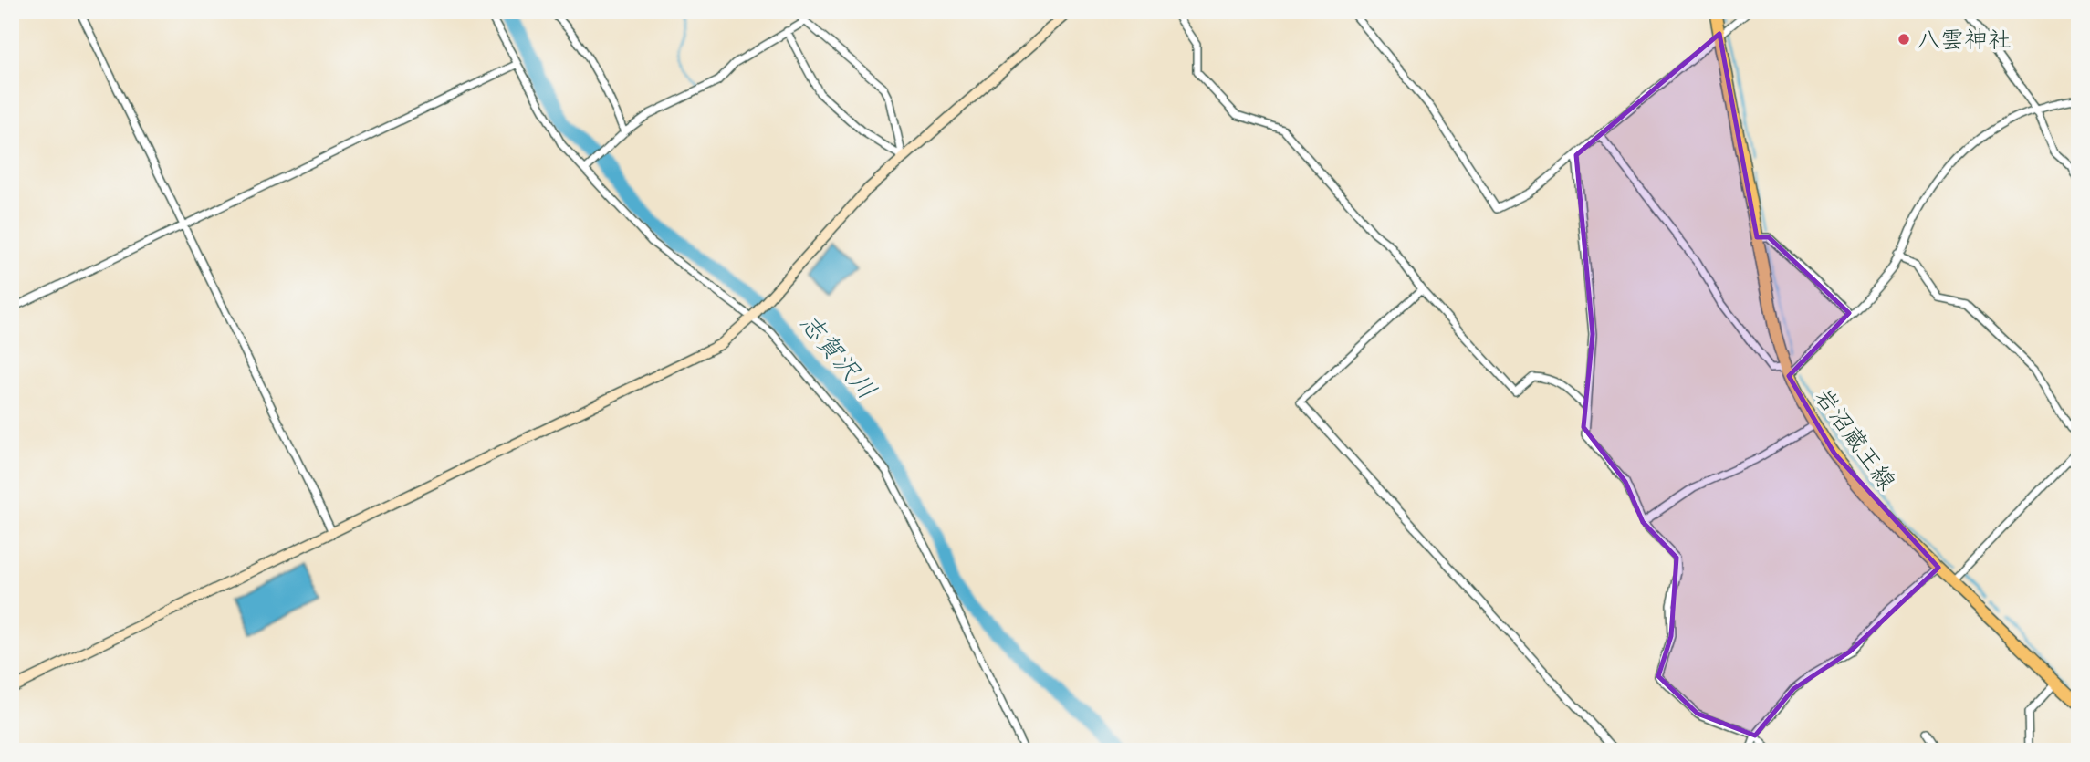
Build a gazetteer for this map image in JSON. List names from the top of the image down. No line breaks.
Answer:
{"streets":{"main road":["岩沼蔵王線"]},"water":["志賀沢川"],"places":["八雲神社"]}
